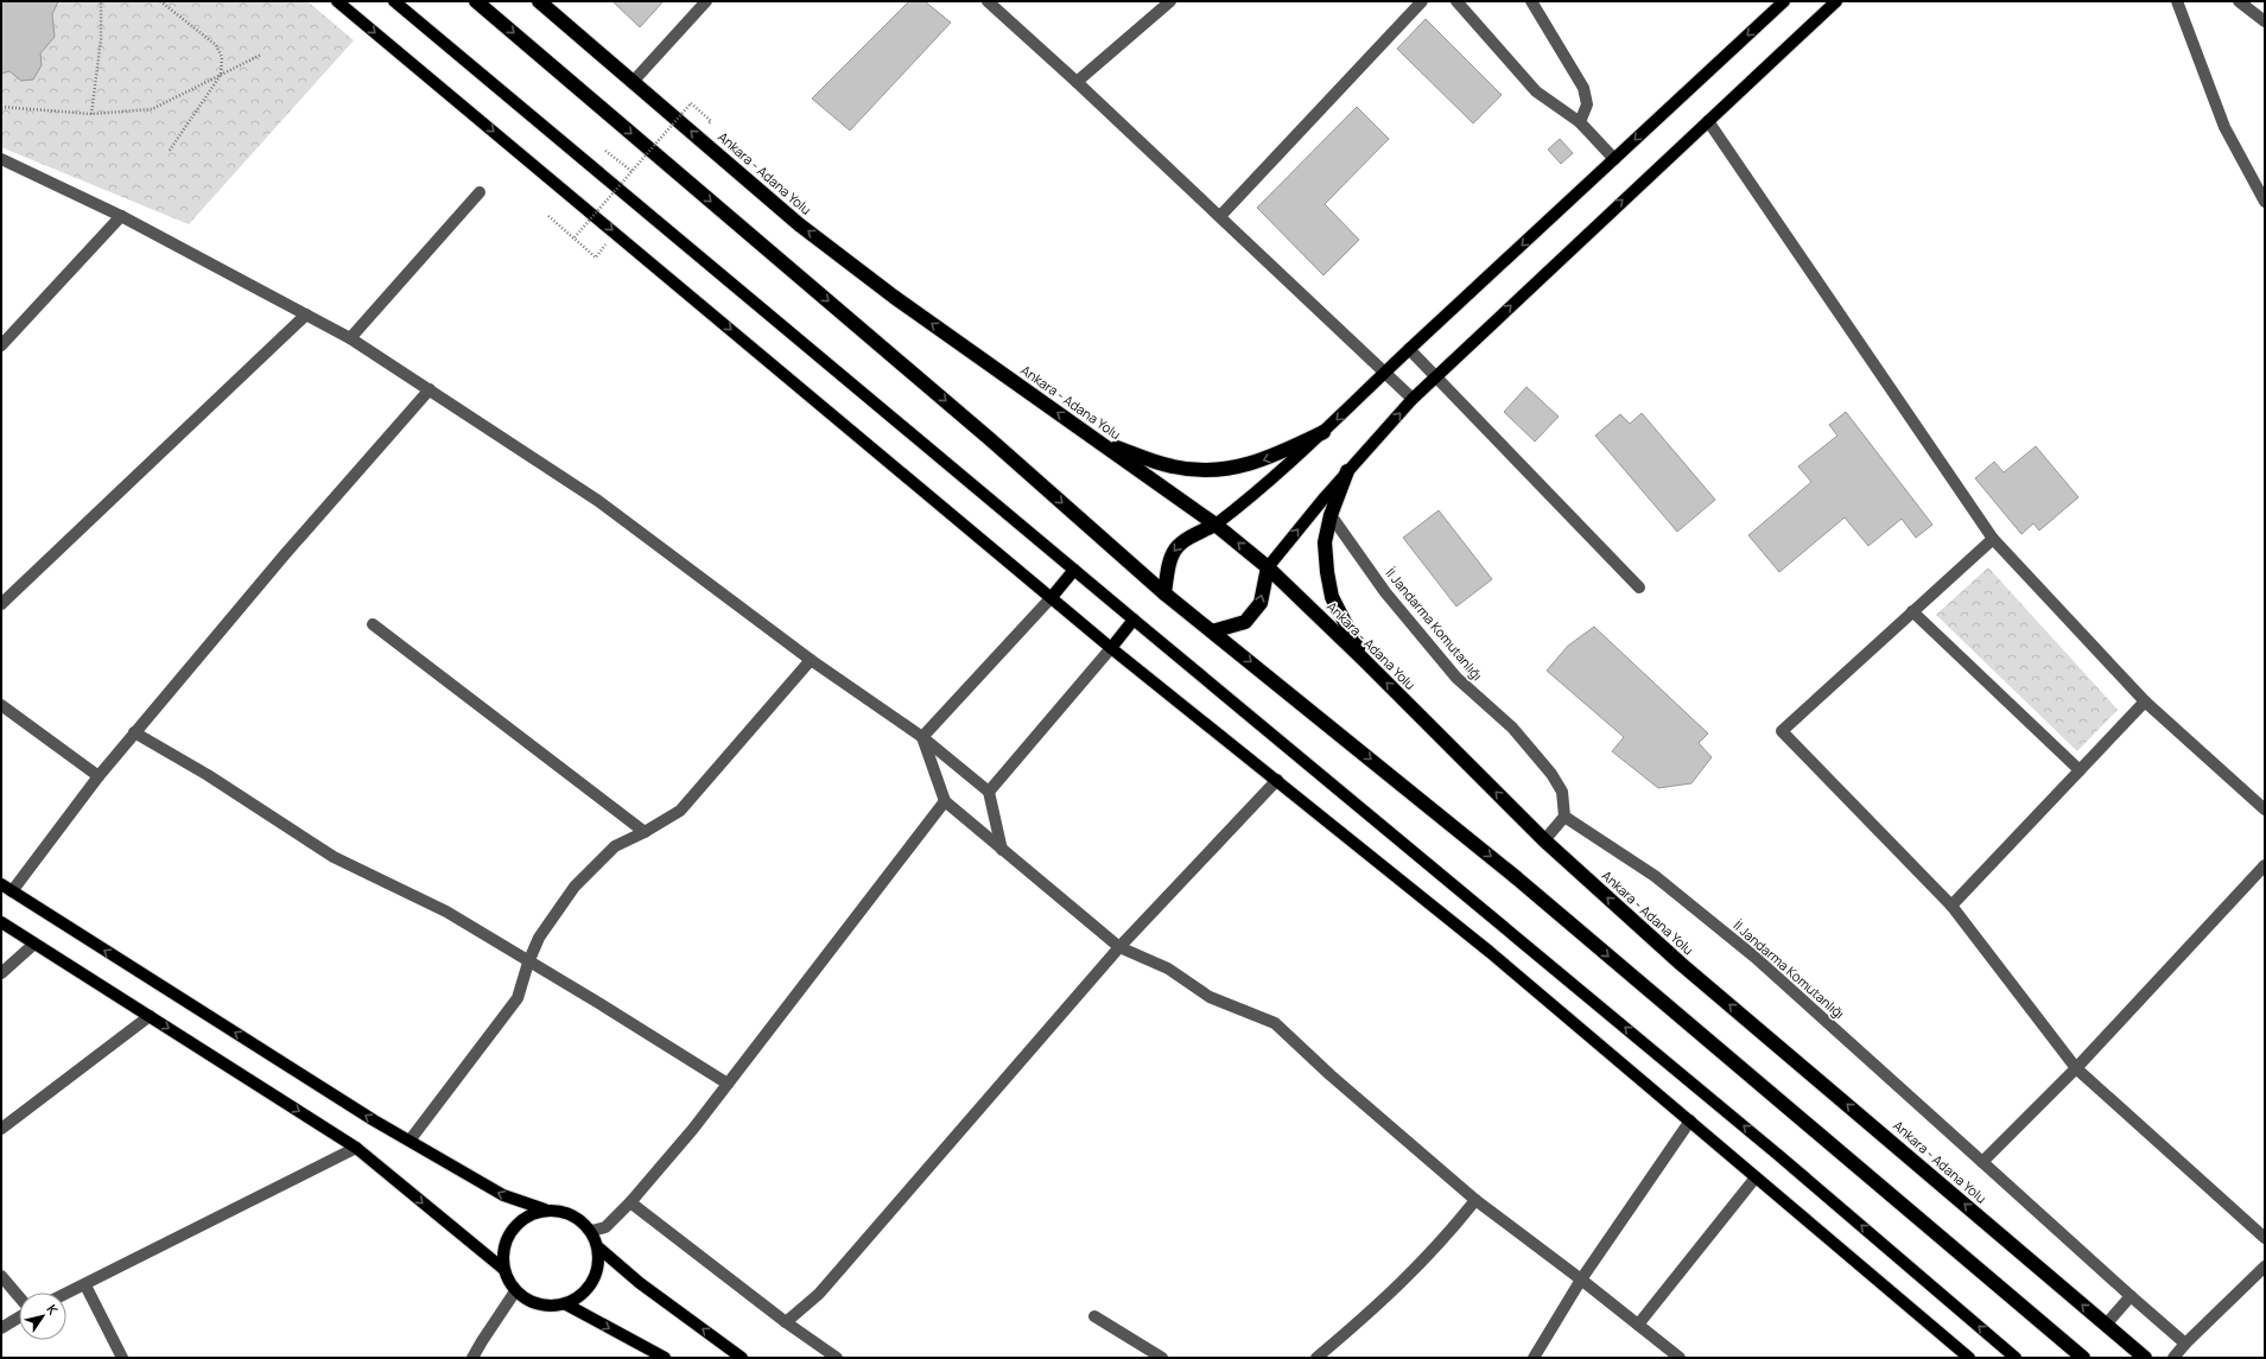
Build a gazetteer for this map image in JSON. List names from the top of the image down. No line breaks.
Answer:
{"streets":{"highway":["Ankara - Adana Yolu"],"street":["İl Jandarma Komutanlığı"]},"north":"top right"}
